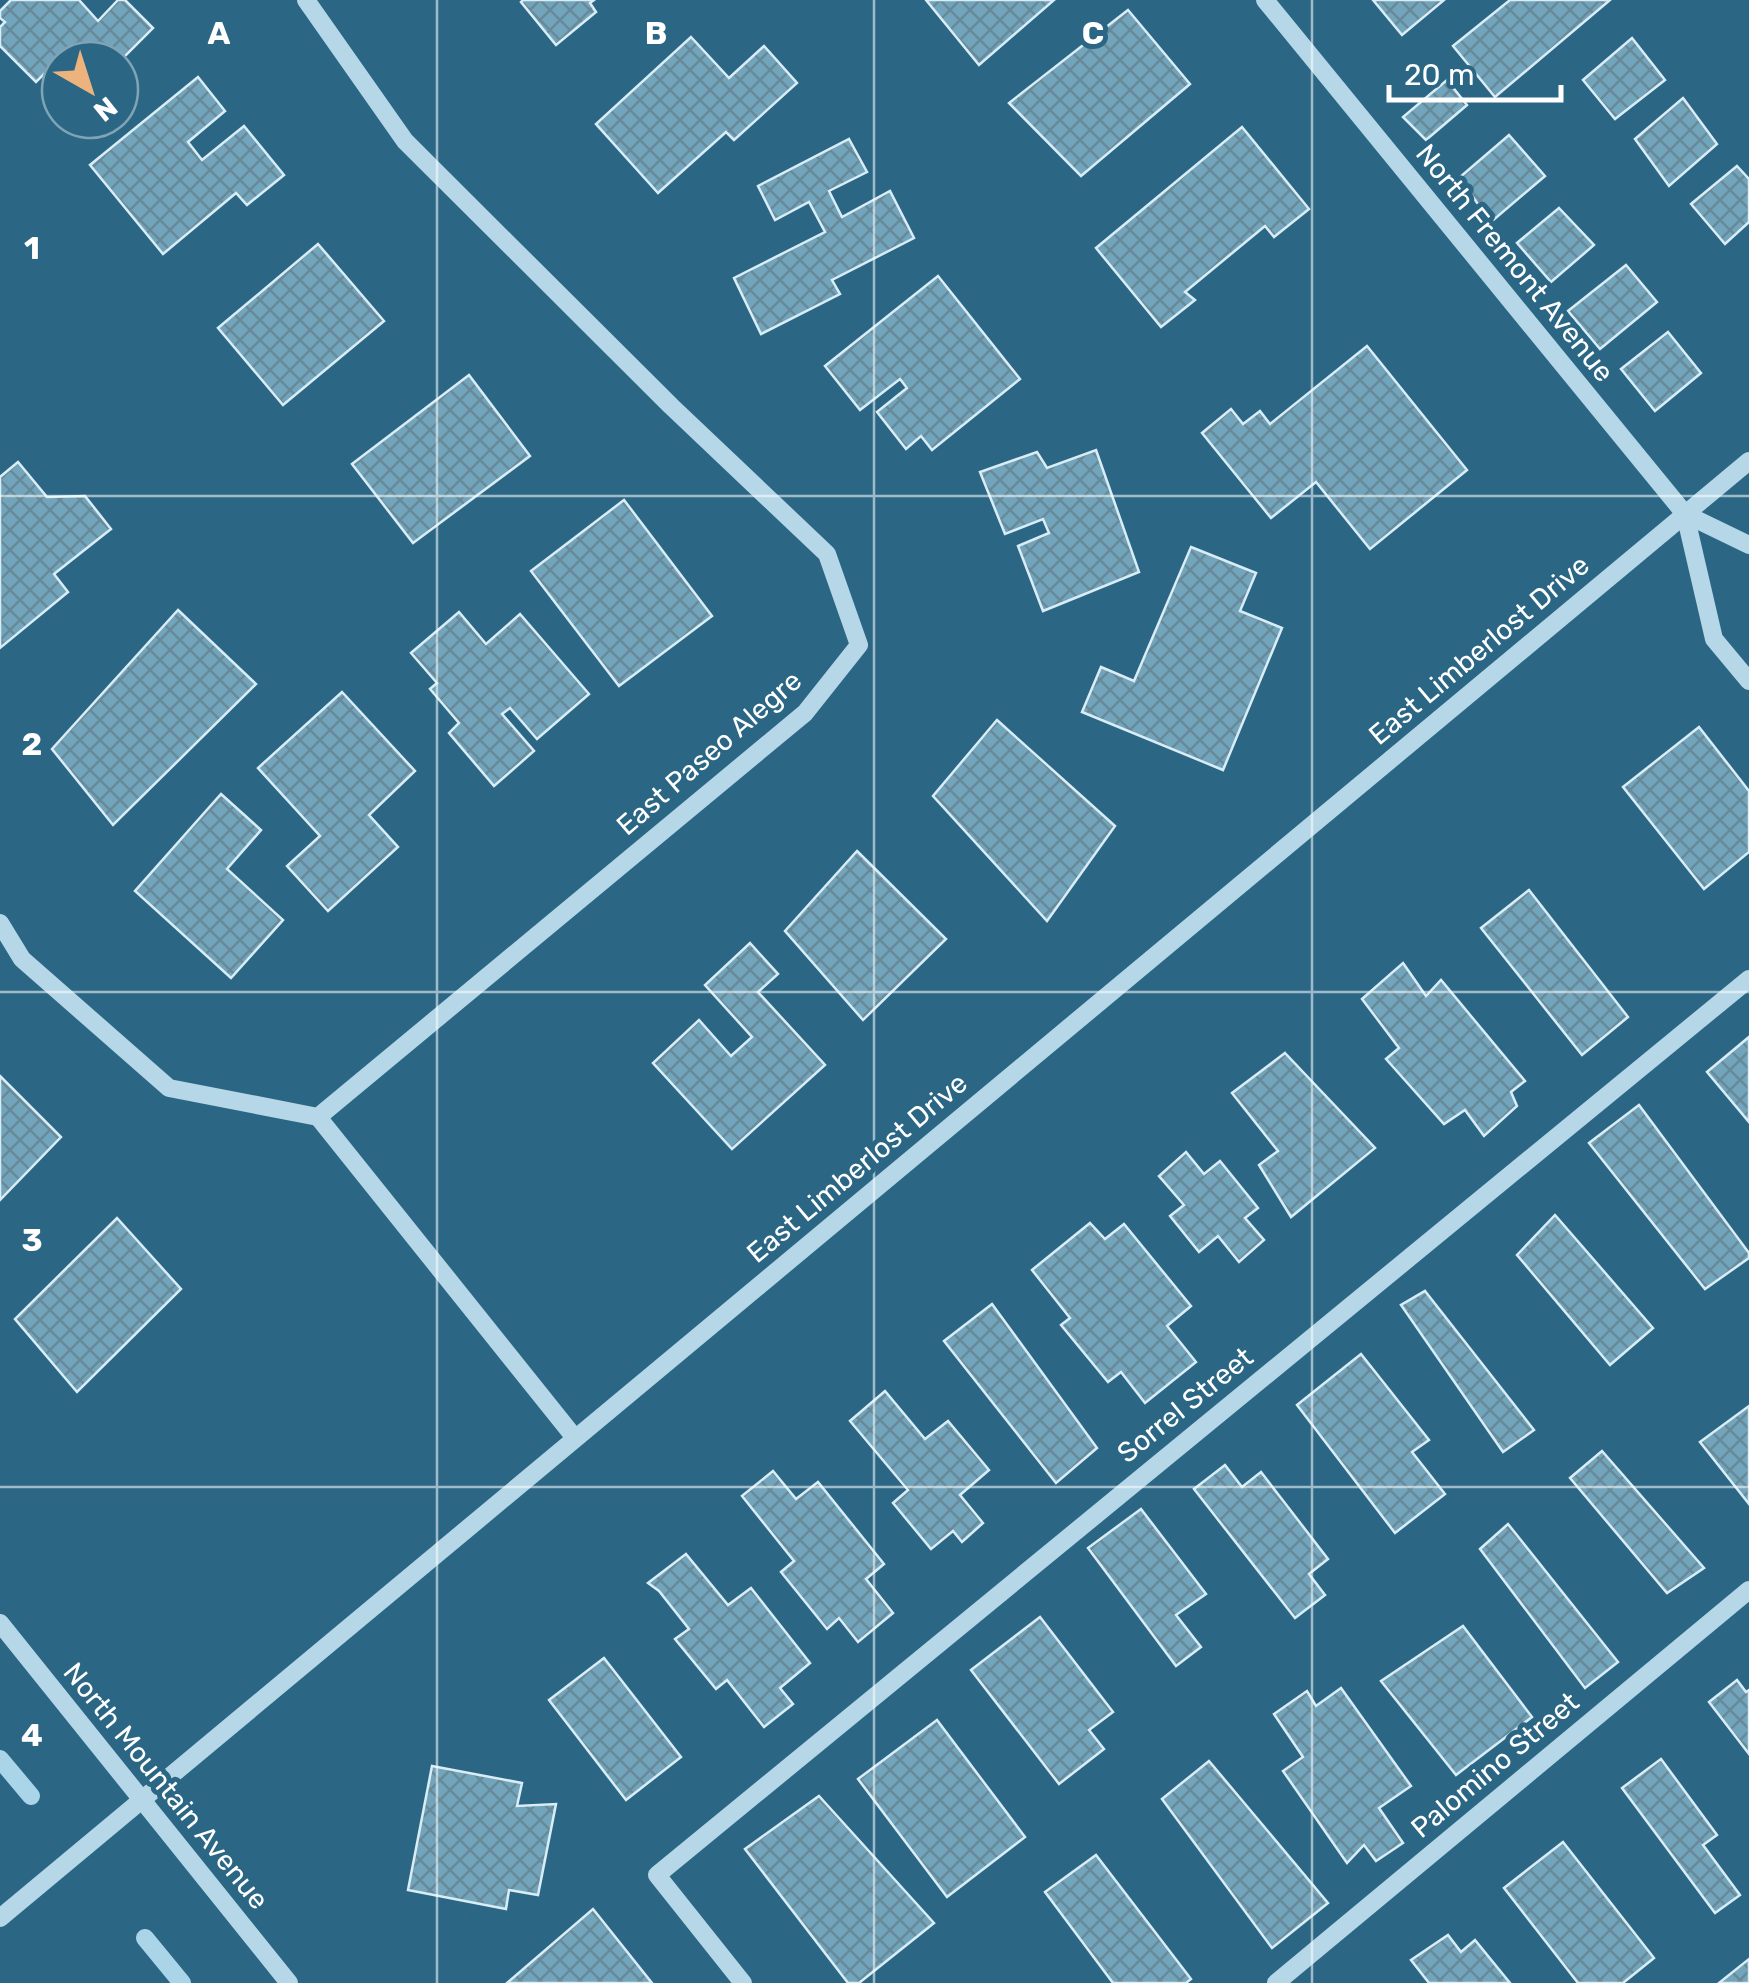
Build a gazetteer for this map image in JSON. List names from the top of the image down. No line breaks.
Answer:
{"streets":{"street":["North Fremont Avenue","East Limberlost Drive","East Paseo Alegre","Sorrel Street","Palomino Street","North Mountain Avenue"]},"crossings":[["North Fremont Avenue","East Limberlost Drive"],["East Limberlost Drive","North Mountain Avenue"]],"scale_bar":"20 m","north":"bottom right","grid":{"columns":["A","B","C"],"rows":["1","2","3","4"]}}
